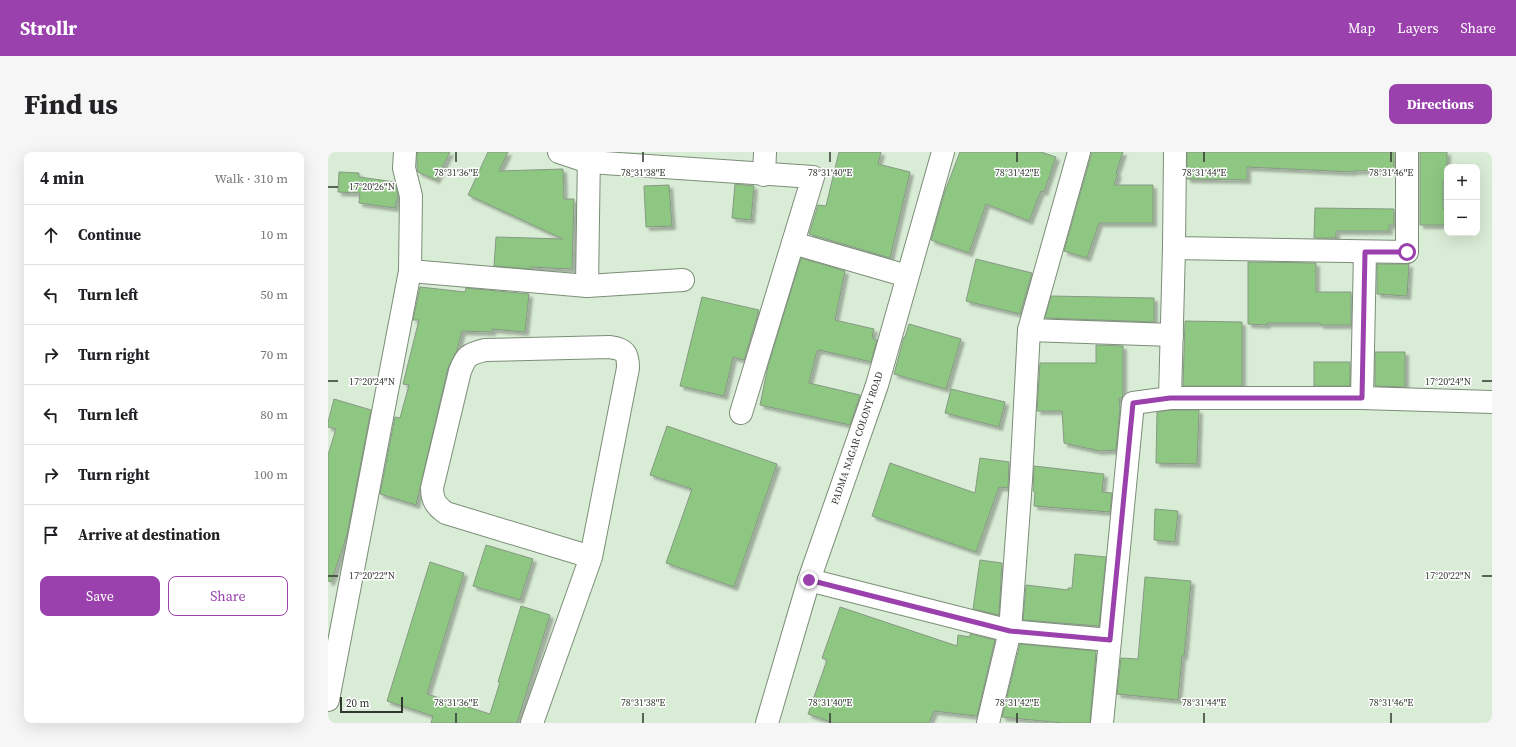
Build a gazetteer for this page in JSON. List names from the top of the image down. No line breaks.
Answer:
{"streets":{"street":["PADMA NAGAR COLONY ROAD"]},"scale_bar":"20 m","page":{"header":"Strollr","nav":["Map","Layers","Share"],"buttons":["Directions",["Save","Share"]],"title":"Find us","heading":["4 min","Walk · 310 m"],"map_buttons":["+","−"],"list":[["Continue","10 m"],["Turn left","50 m"],["Turn right","70 m"],["Turn left","80 m"],["Turn right","100 m"],"Arrive at destination"],"scale":"20 m"},"coordinates":["78°31'36\"E","78°31'38\"E","78°31'40\"E","78°31'42\"E","78°31'44\"E","78°31'46\"E","17°20'26\"N","17°20'24\"N","17°20'22\"N"]}
